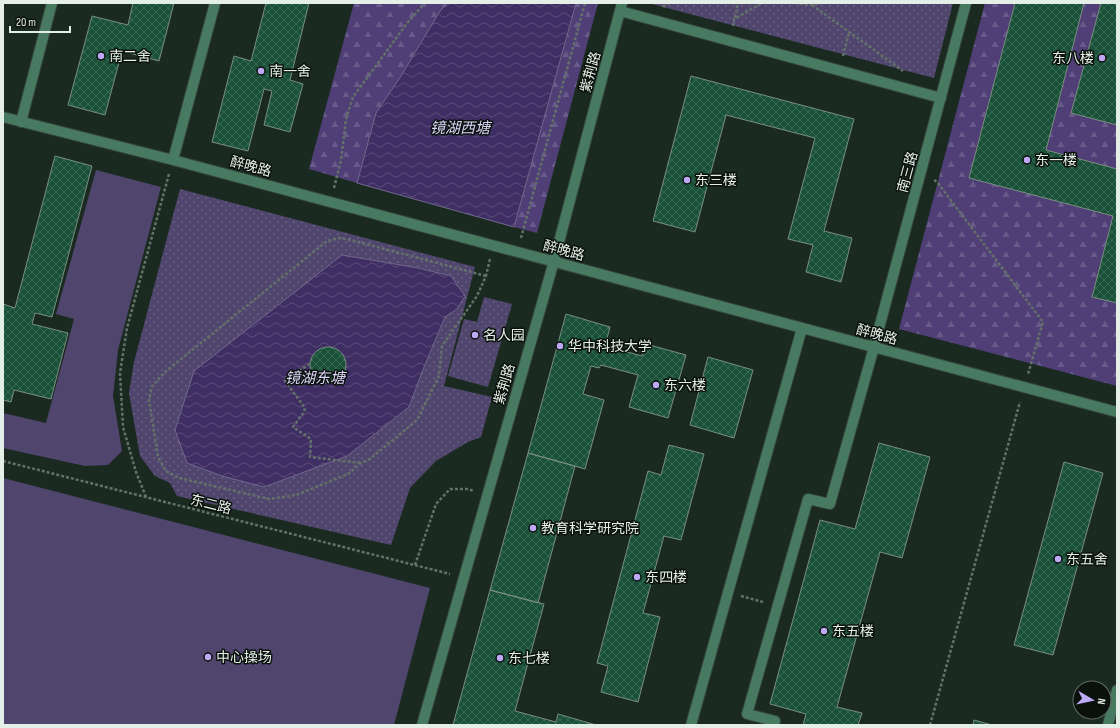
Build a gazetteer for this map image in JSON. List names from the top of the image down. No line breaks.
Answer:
{"streets":{"street":["紫荆路","醉晚路","南三路"],"path":["东二路"]},"crossings":[["紫荆路","醉晚路"],["紫荆路","东二路"],["醉晚路","南三路"]],"water":["镜湖西塘","镜湖东塘"],"places":["南二舍","东八楼","南一舍","东一楼","东三楼","名人园","华中科技大学","东六楼","教育科学研究院","东五舍","东四楼","东五楼","中心操场","东七楼"],"scale_bar":"20 m","north":"right"}
